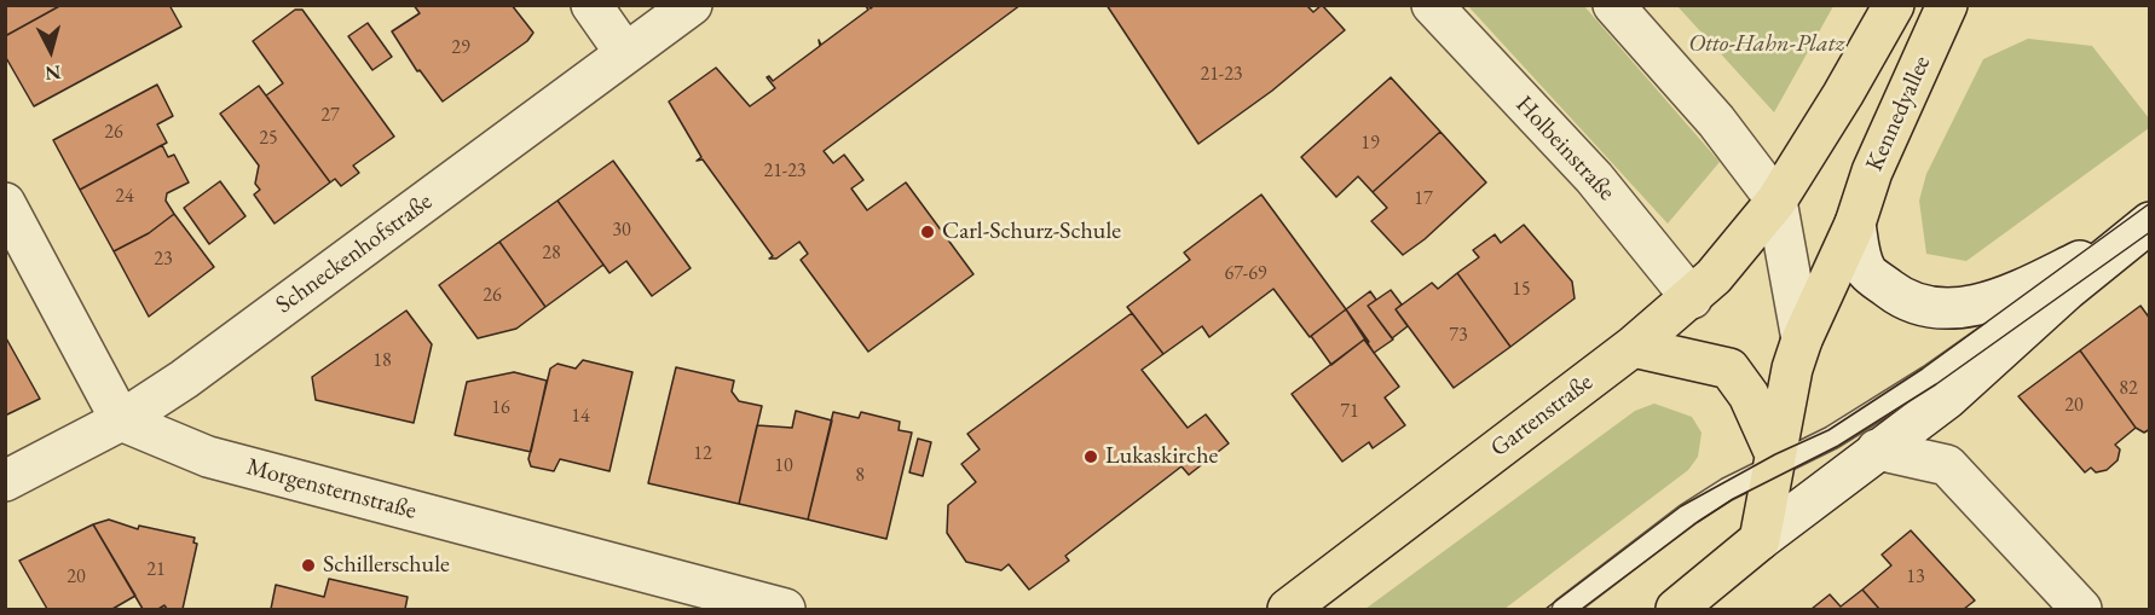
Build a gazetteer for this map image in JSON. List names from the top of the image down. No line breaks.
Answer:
{"streets":{"main road":["Kennedyallee","Gartenstraße"],"street":["Holbeinstraße","Schneckenhofstraße","Morgensternstraße"]},"crossings":[["Holbeinstraße","Gartenstraße"],["Schneckenhofstraße","Morgensternstraße"]],"parks":["Otto-Hahn-Platz"],"places":["Carl-Schurz-Schule","Lukaskirche","Schillerschule"],"house_numbers":["29","21-23","27","26","25","19","21-23","24","17","30","28","23","67-69","15","26","73","18","82","20","16","71","14","12","10","8","21","20","13"],"north":"bottom"}
